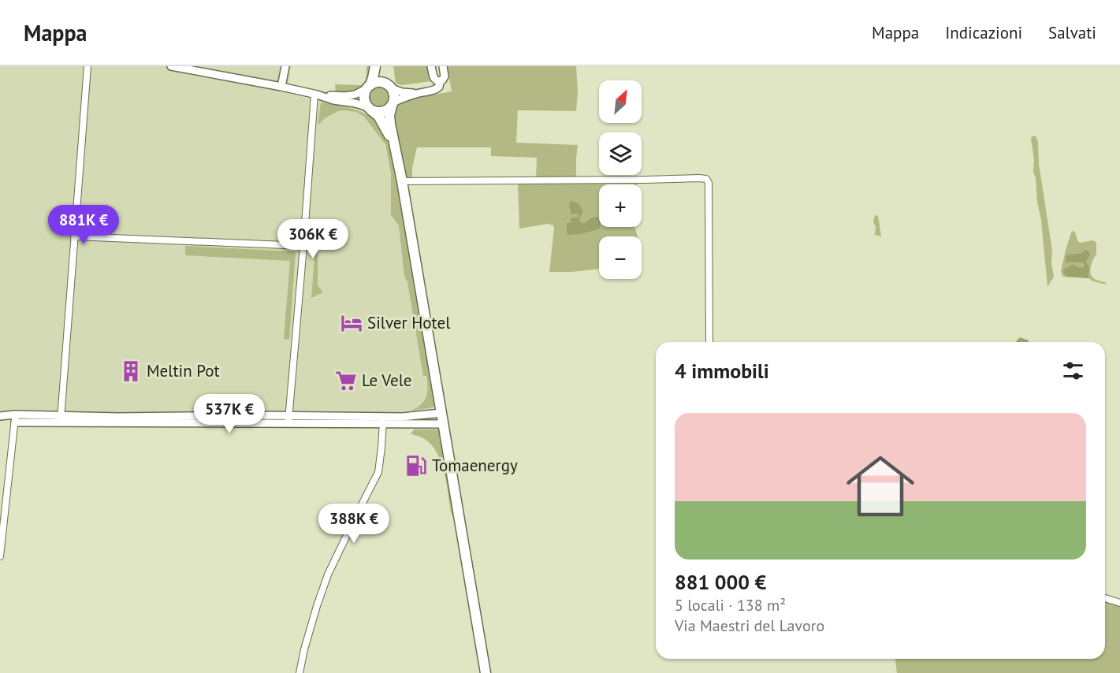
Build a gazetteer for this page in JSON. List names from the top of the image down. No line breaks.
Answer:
{"places":{"hotel":["Silver Hotel"],"building":["Meltin Pot"],"supermarket":["Le Vele"],"fuel station":["Tomaenergy"]},"north":"top right","page":{"header":"Mappa","nav":["Mappa","Indicazioni","Salvati"],"map_buttons":["+","−"],"price":["881K €","306K €","537K €","388K €"],"heading":"4 immobili","list":[{"name":"881 000 €","note":"5 locali · 138 m² · Via Maestri del Lavoro"}]}}
